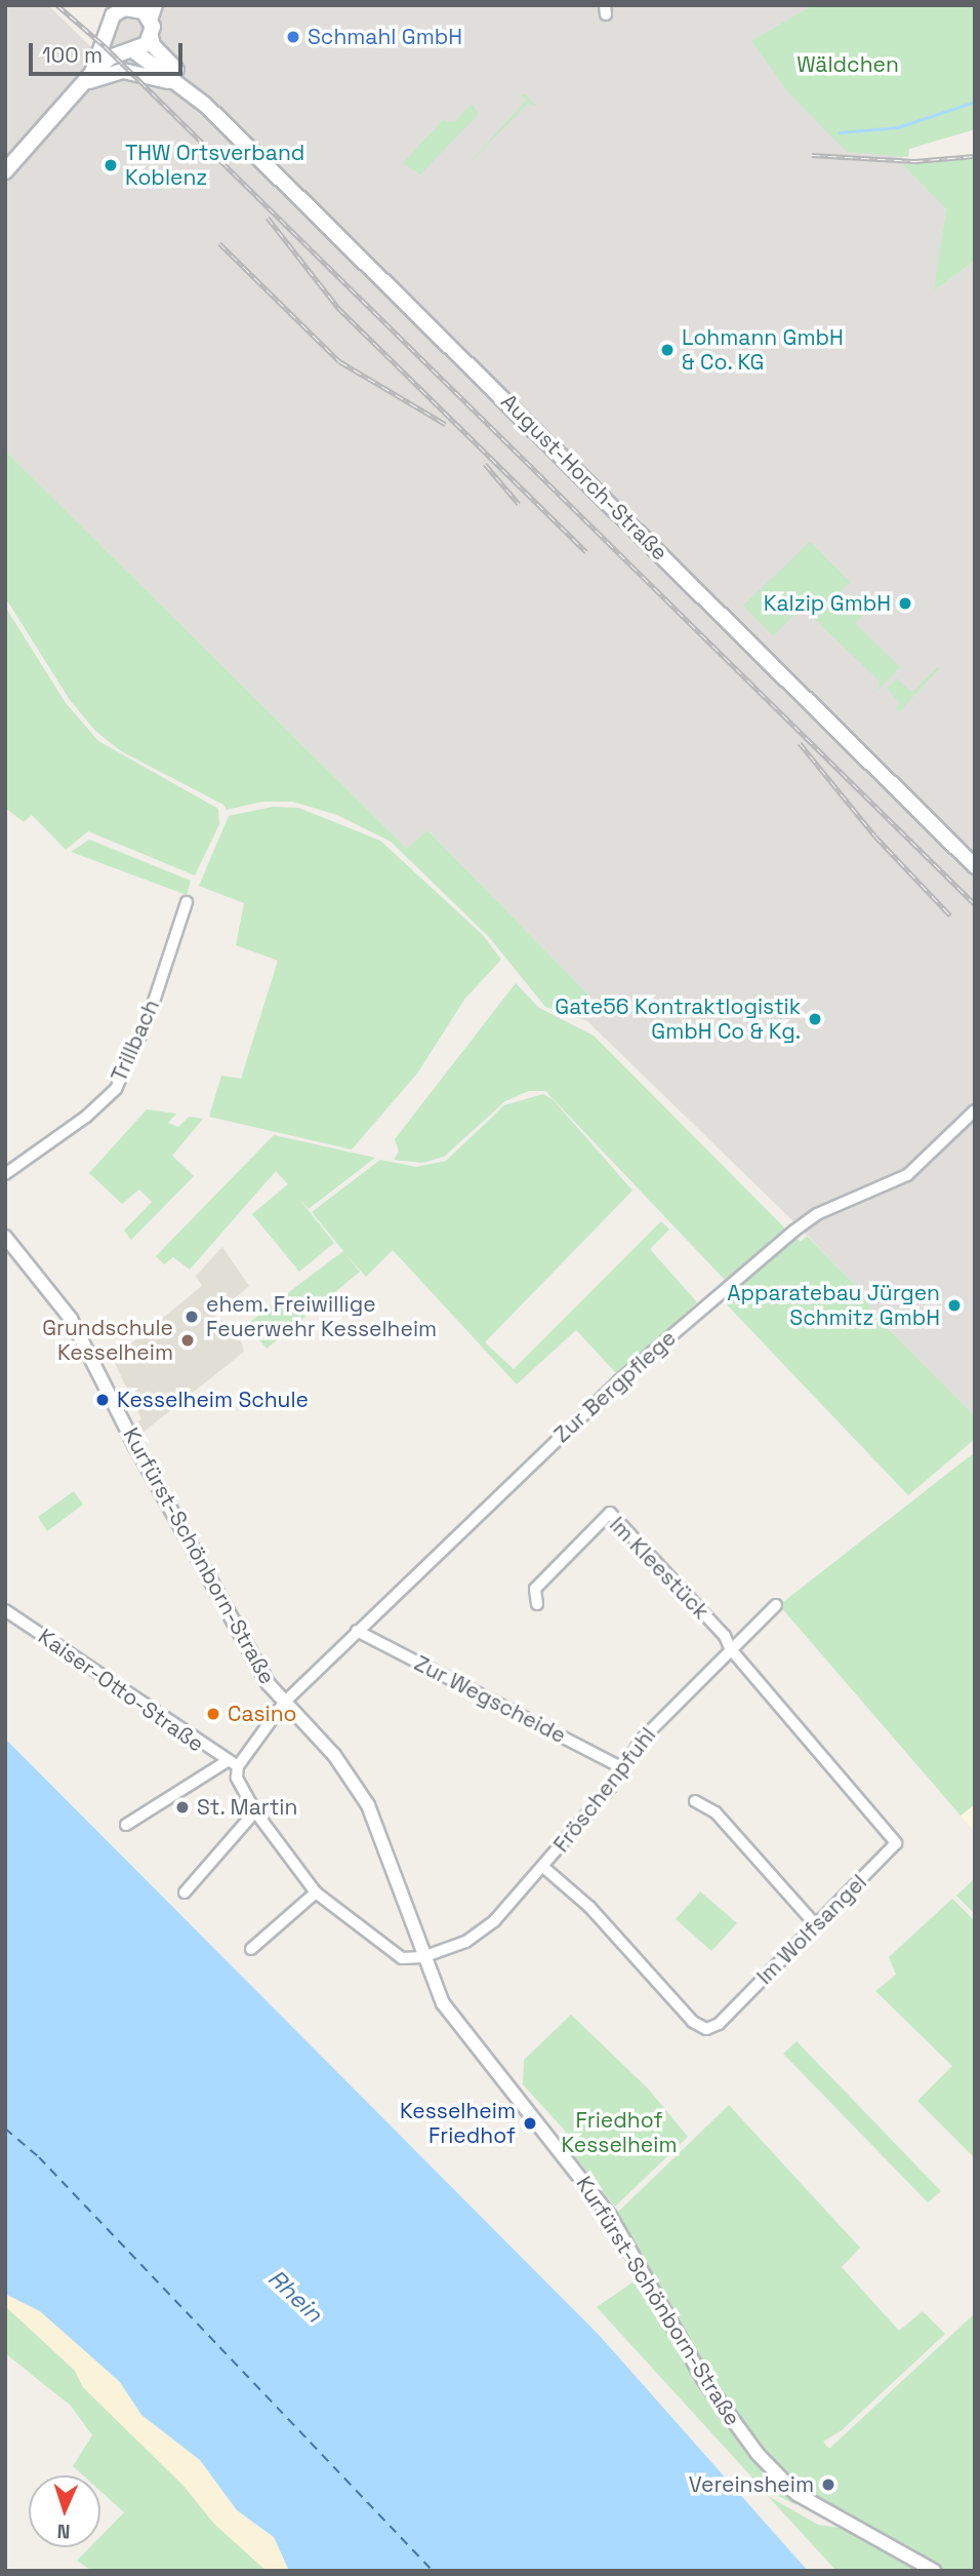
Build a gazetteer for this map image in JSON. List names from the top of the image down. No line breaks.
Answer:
{"streets":{"main road":["August-Horch-Straße"],"street":["Trillbach","Zur Bergpflege","Kurfürst-Schönborn-Straße","Im Kleestück","Kaiser-Otto-Straße","Zur Wegscheide","Fröschenpfuhl","Im Wolfsangel"]},"crossings":[["Zur Bergpflege","Kurfürst-Schönborn-Straße"],["Zur Bergpflege","Kaiser-Otto-Straße"],["Zur Bergpflege","Zur Wegscheide"],["Kurfürst-Schönborn-Straße","Fröschenpfuhl"],["Im Kleestück","Fröschenpfuhl"],["Im Kleestück","Im Wolfsangel"],["Zur Wegscheide","Fröschenpfuhl"],["Fröschenpfuhl","Im Wolfsangel"]],"water":["Rhein"],"parks":["Wäldchen","Friedhof Kesselheim"],"places":["Schmahl GmbH","THW Ortsverband Koblenz","Lohmann GmbH & Co. KG","Kalzip GmbH","Gate56 Kontraktlogistik GmbH Co & Kg.","Apparatebau Jürgen Schmitz GmbH","ehem. Freiwillige Feuerwehr Kesselheim","Grundschule Kesselheim","Kesselheim Schule","Casino","St. Martin","Kesselheim Friedhof","Vereinsheim"],"scale_bar":"100 m","north":"bottom"}
